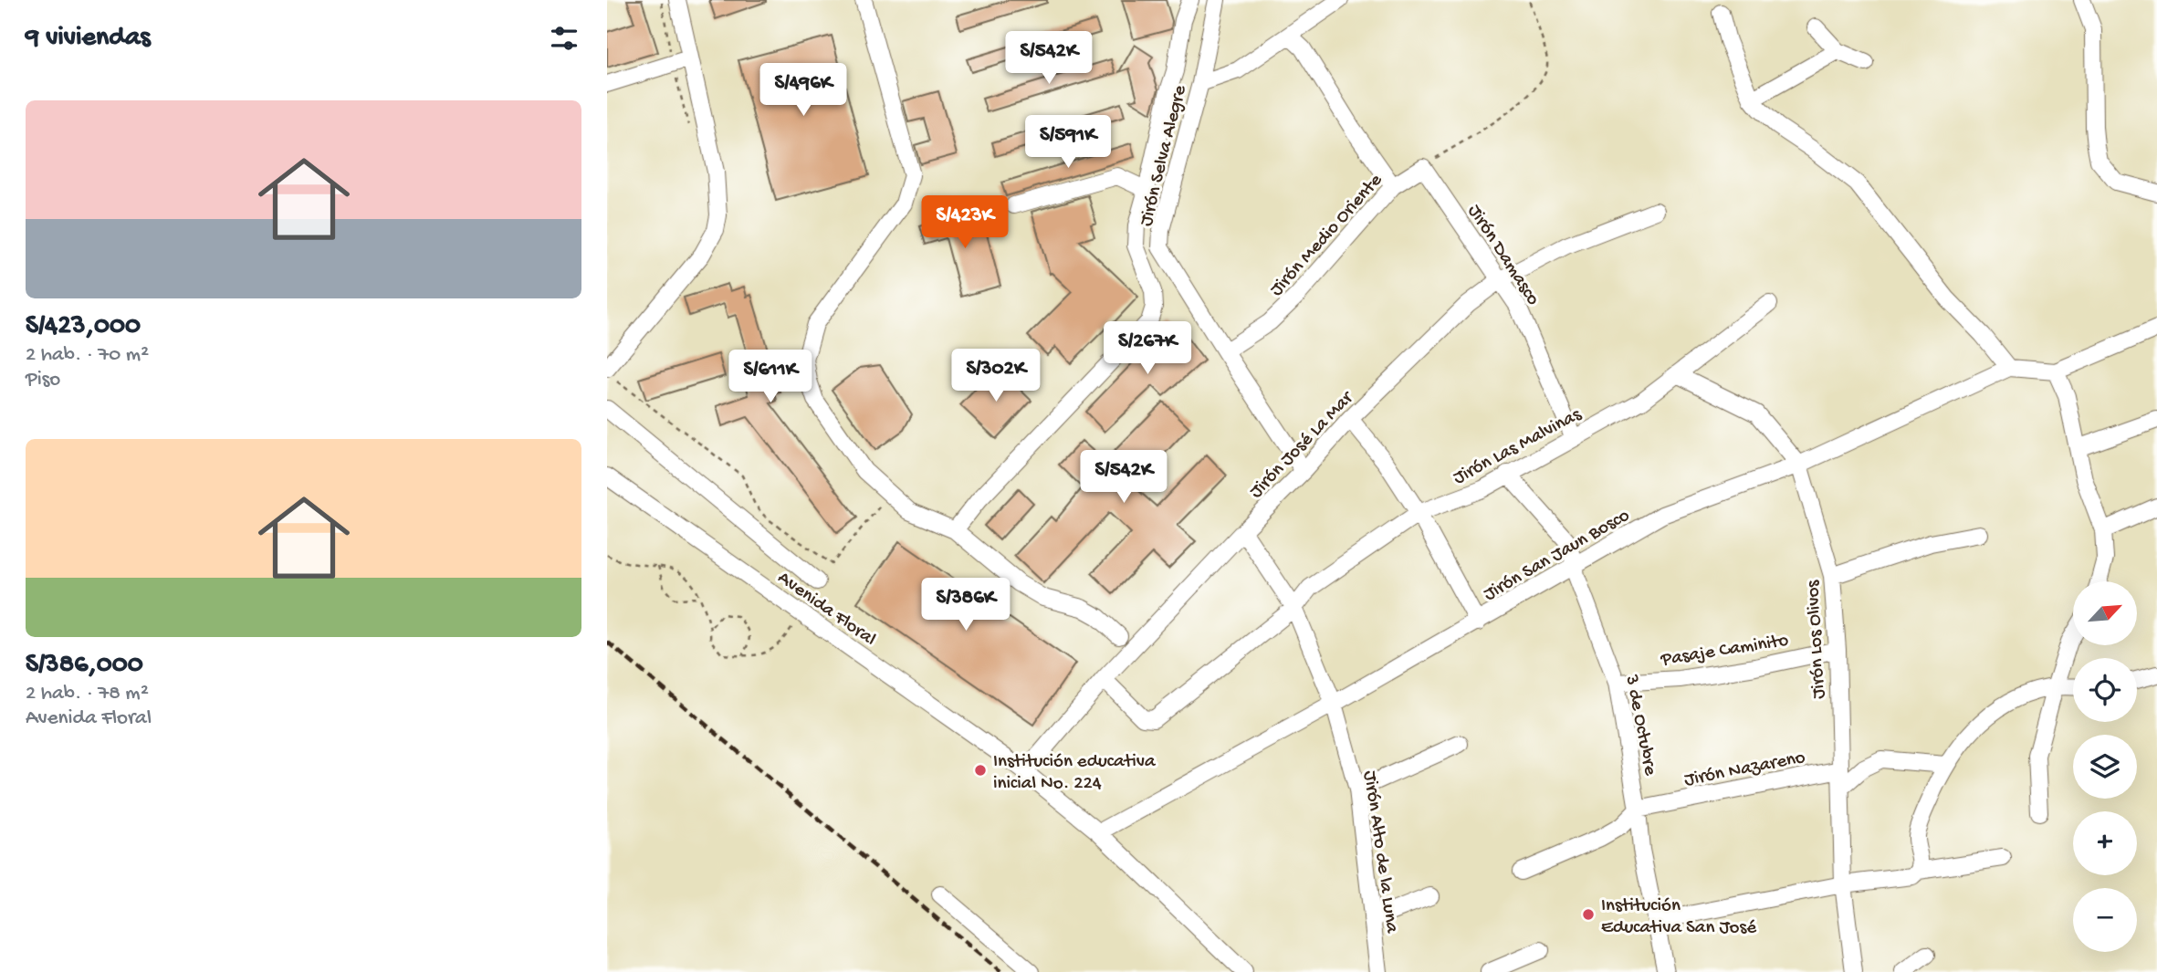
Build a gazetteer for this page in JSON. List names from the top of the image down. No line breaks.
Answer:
{"streets":{"street":["Jirón Selva Alegre","Jirón Medio Oriente","Jirón Damasco","Jirón José La Mar","Jirón Las Malvinas","Jirón San Jaun Bosco","Avenida Floral","Jirón Los Olivos","Pasaje Caminito","3 de Octubre","Jirón Nazareno","Jirón Alto de la Luna"]},"crossings":[["Jirón Selva Alegre","Jirón Medio Oriente"],["Jirón Selva Alegre","Jirón José La Mar"],["Jirón Medio Oriente","Jirón Damasco"],["Jirón Damasco","Jirón José La Mar"],["Jirón Damasco","Jirón Las Malvinas"],["Jirón José La Mar","Jirón Las Malvinas"],["Jirón José La Mar","Avenida Floral"],["Jirón José La Mar","Jirón Alto de la Luna"],["Jirón Las Malvinas","Jirón Los Olivos"],["Jirón Las Malvinas","3 de Octubre"],["Jirón Las Malvinas","Jirón Alto de la Luna"],["Jirón San Jaun Bosco","Avenida Floral"],["Jirón San Jaun Bosco","Jirón Los Olivos"],["Jirón San Jaun Bosco","3 de Octubre"],["Jirón San Jaun Bosco","Jirón Alto de la Luna"],["Jirón Los Olivos","Pasaje Caminito"],["Jirón Los Olivos","Jirón Nazareno"],["Pasaje Caminito","3 de Octubre"],["3 de Octubre","Jirón Nazareno"]],"places":["Institución educativa inicial No. 224","Institución Educativa San José"],"north":"top right","page":{"heading":"9 viviendas","price":["S/542K","S/496K","S/591K","S/423K","S/267K","S/302K","S/611K","S/542K","S/386K"],"list":[{"name":"S/423,000","note":"2 hab. · 70 m² · Piso"},{"name":"S/386,000","note":"2 hab. · 78 m² · Avenida Floral"}],"map_buttons":["+","−"]}}
